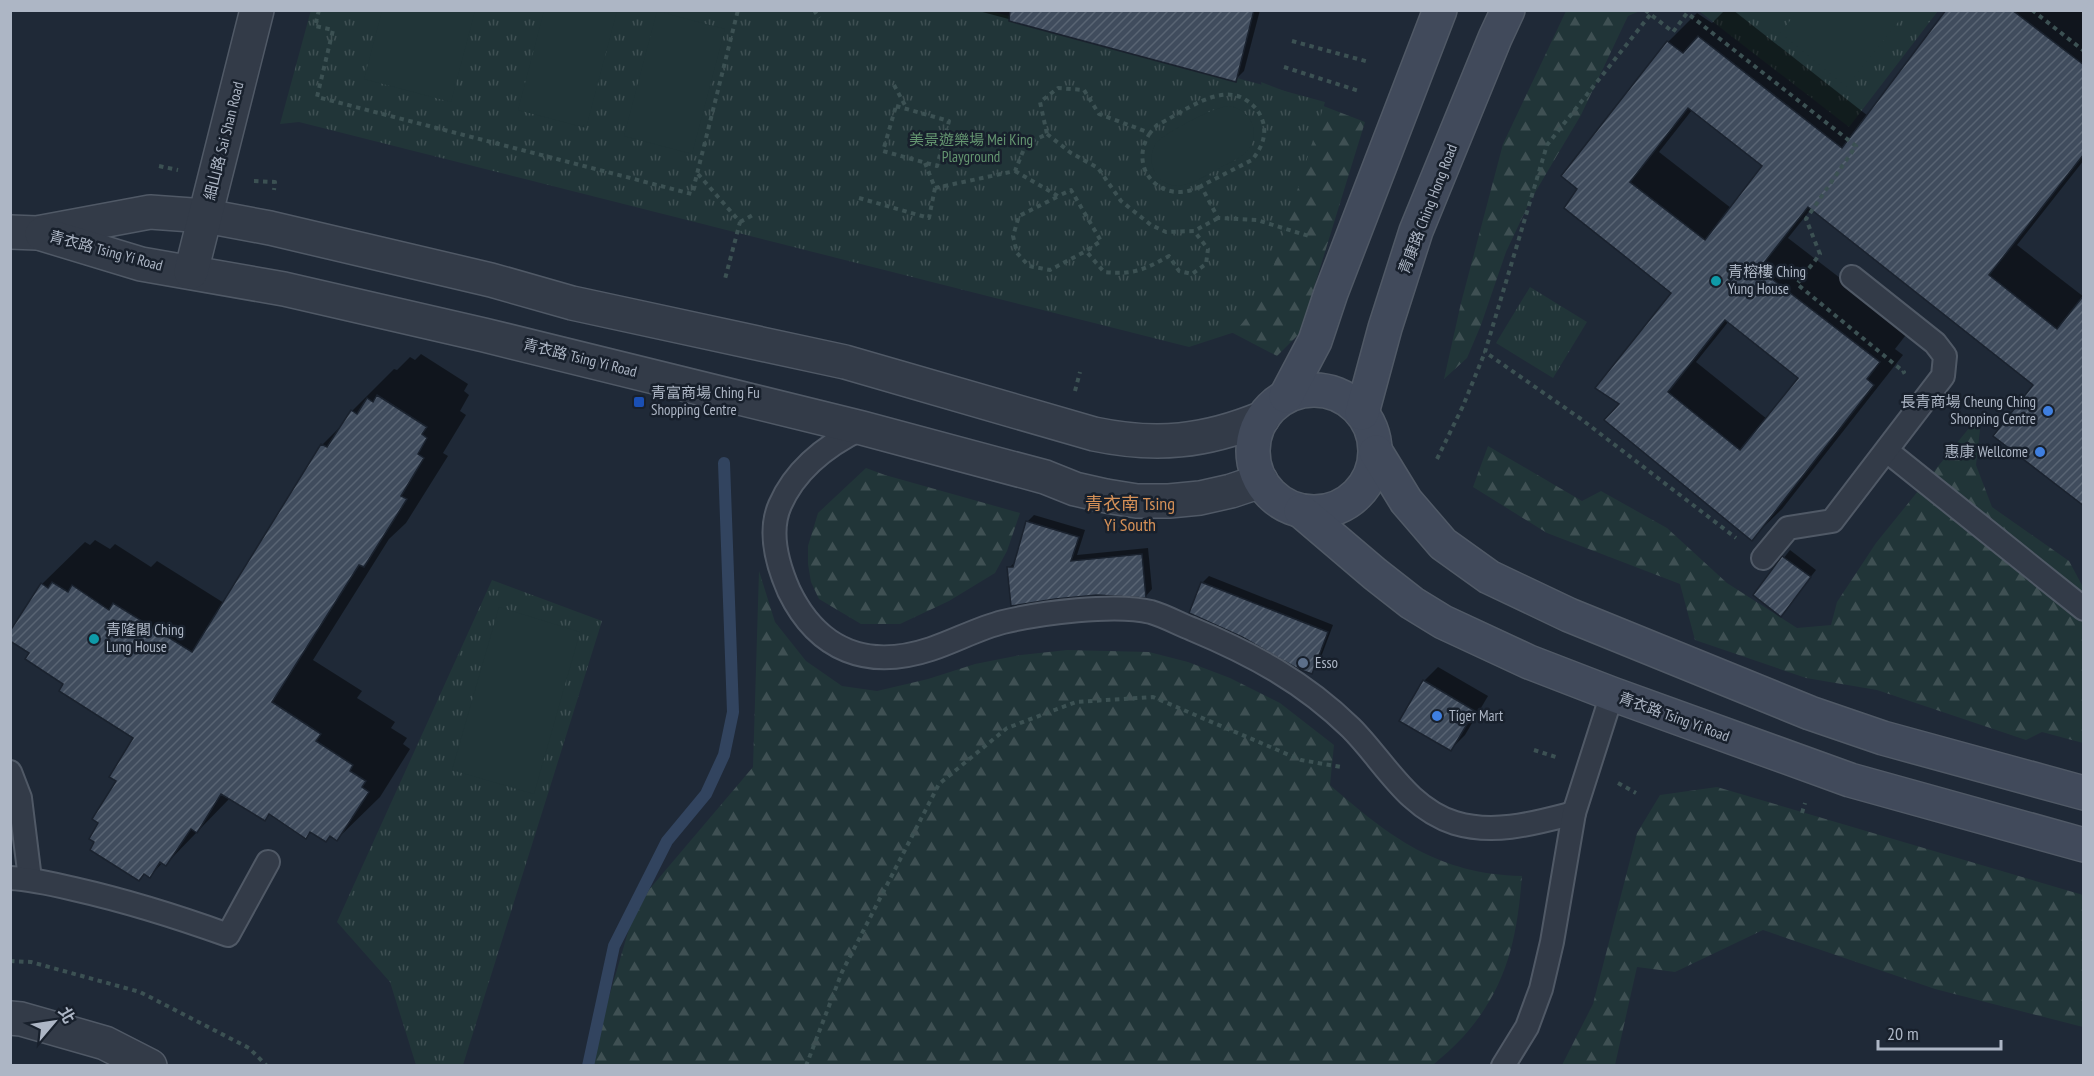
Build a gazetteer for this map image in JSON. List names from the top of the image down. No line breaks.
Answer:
{"streets":{"main road":["青康路 Ching Hong Road","青衣路 Tsing Yi Road"],"street":["細山路 Sai Shan Road"]},"crossings":[["細山路 Sai Shan Road","青衣路 Tsing Yi Road"],["青康路 Ching Hong Road","青衣路 Tsing Yi Road"]],"districts":["青衣南 Tsing Yi South"],"parks":["美景遊樂場 Mei King Playground"],"places":{"other":["青榕樓 Ching Yung House","長青商場 Cheung Ching Shopping Centre","惠康 Wellcome","青隆閣 Ching Lung House","Esso","Tiger Mart"],"transit":["青富商場 Ching Fu Shopping Centre"]},"scale_bar":"20 m","north":"top right"}
